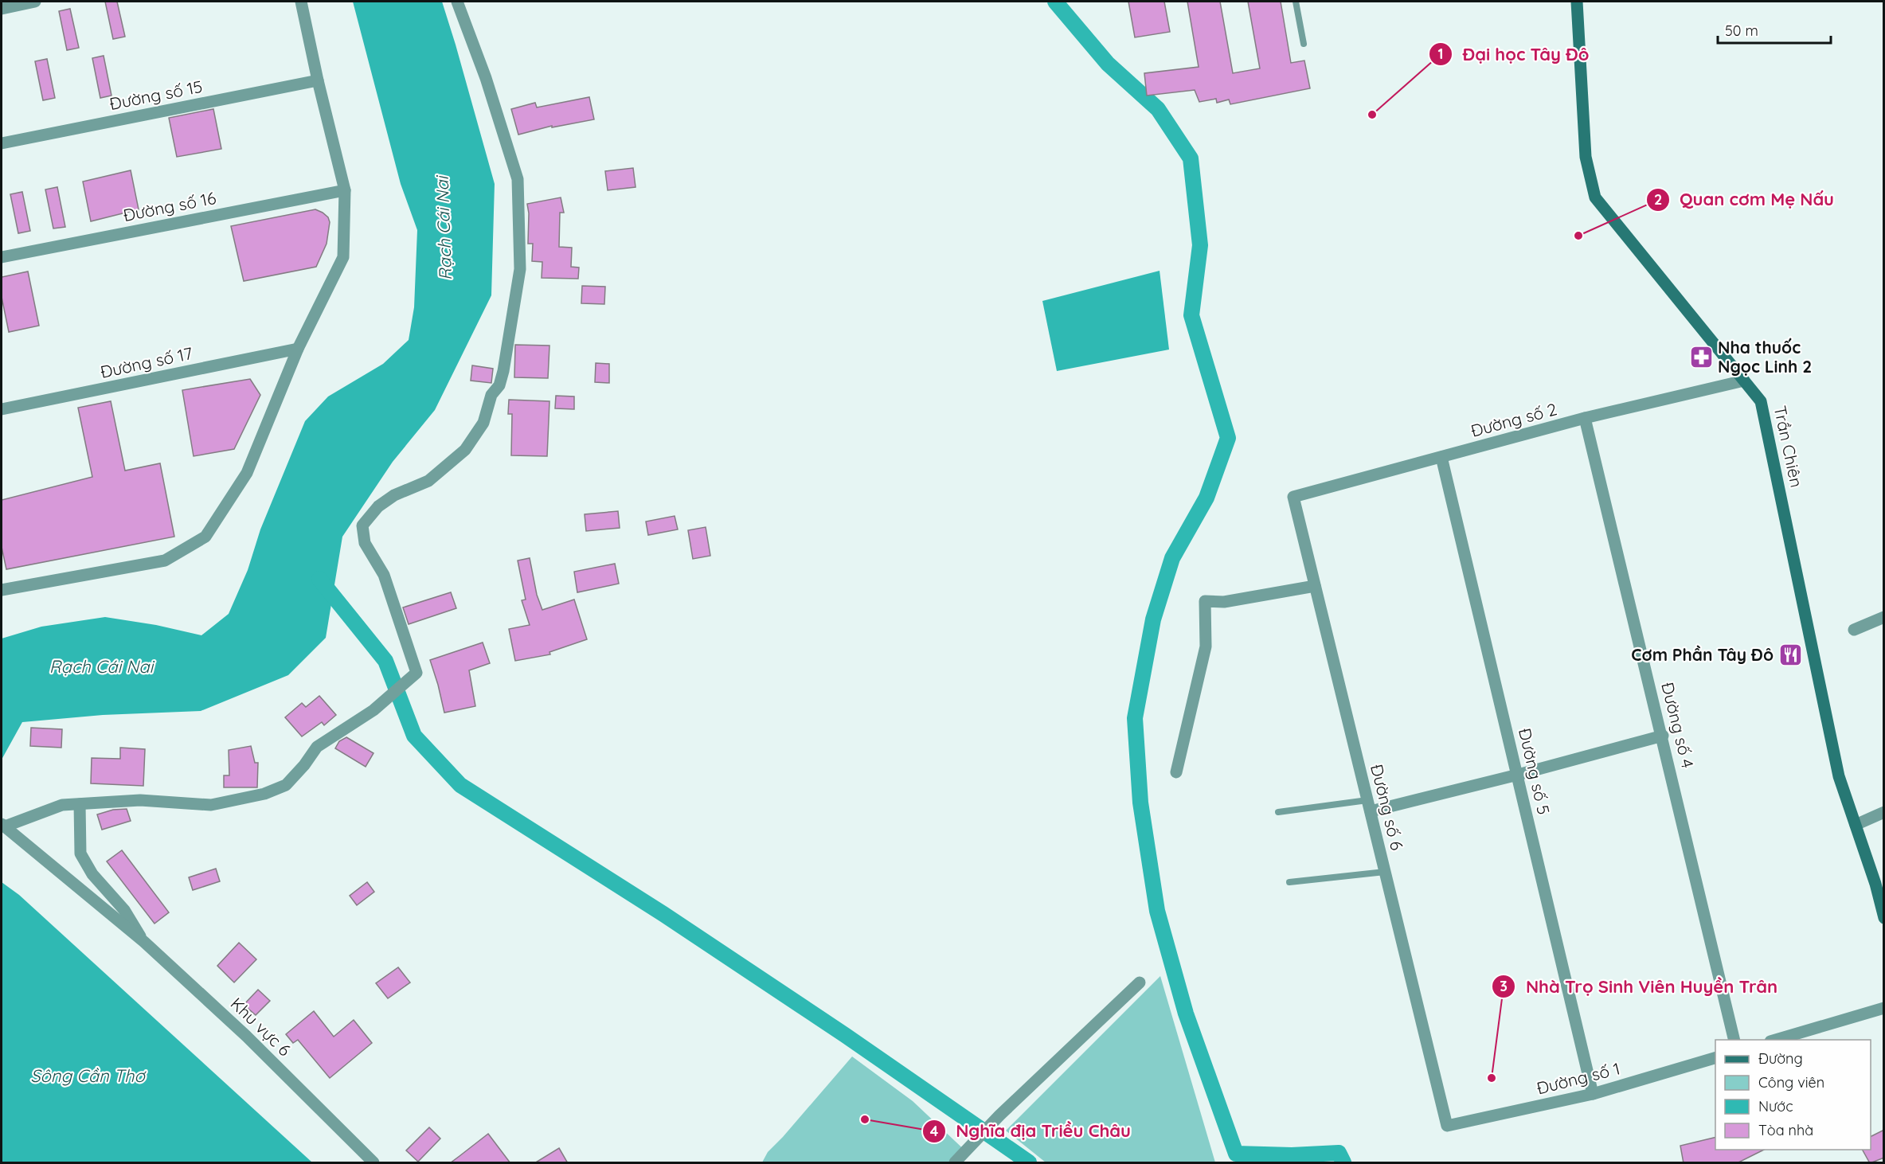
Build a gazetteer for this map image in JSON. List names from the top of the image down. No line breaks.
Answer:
{"streets":{"street":["Đường số 15","Đường số 16","Đường số 17","Đường số 2","Trần Chiên","Đường số 4","Đường số 5","Đường số 6","Khu vực 6","Đường số 1"]},"crossings":[["Đường số 2","Trần Chiên"],["Đường số 2","Đường số 4"],["Đường số 2","Đường số 5"],["Đường số 2","Đường số 6"],["Đường số 5","Đường số 1"],["Đường số 6","Đường số 1"]],"water":["Rạch Cái Nai","Sông Cần Thơ"],"places":{"other":["Đại học Tây Đô","Quan cơm Mẹ Nấu","Nhà Trọ Sinh Viên Huyền Trân","Nghĩa địa Triều Châu"],"pharmacy":["Nha thuốc Ngọc Linh 2"],"restaurant":["Cơm Phần Tây Đô"]},"legend":["Đường","Công viên","Nước","Tòa nhà"],"scale_bar":"50 m"}
